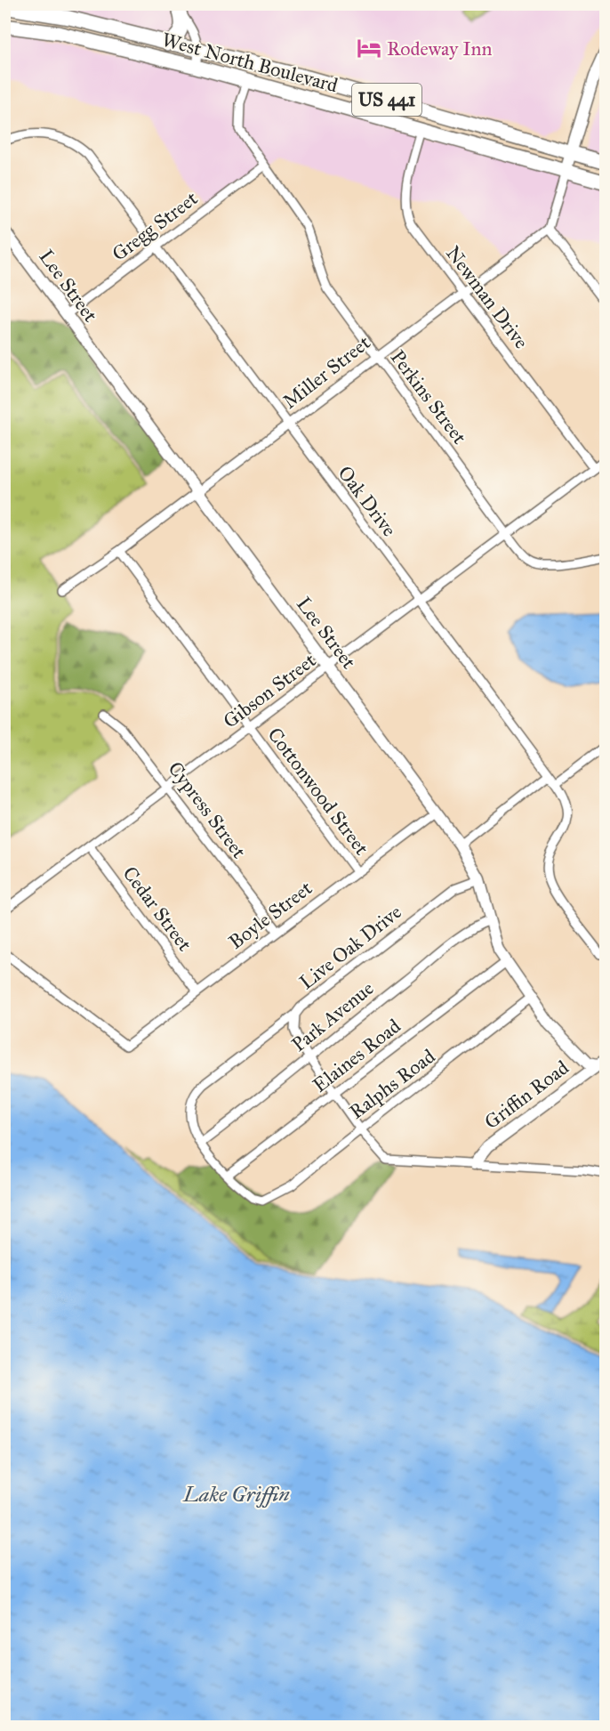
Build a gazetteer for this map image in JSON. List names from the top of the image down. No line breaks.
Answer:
{"streets":{"main road":["West North Boulevard","US 441"],"street":["Gregg Street","Lee Street","Newman Drive","Miller Street","Perkins Street","Oak Drive","Gibson Street","Cottonwood Street","Cypress Street","Cedar Street","Boyle Street","Live Oak Drive","Park Avenue","Elaines Road","Ralphs Road","Griffin Road"]},"crossings":[["West North Boulevard","Newman Drive"],["West North Boulevard","Perkins Street"],["Gregg Street","Lee Street"],["Gregg Street","Perkins Street"],["Gregg Street","Oak Drive"],["Lee Street","Miller Street"],["Lee Street","Gibson Street"],["Lee Street","Boyle Street"],["Lee Street","Live Oak Drive"],["Lee Street","Park Avenue"],["Lee Street","Elaines Road"],["Lee Street","Ralphs Road"],["Lee Street","Griffin Road"],["Newman Drive","Miller Street"],["Newman Drive","Gibson Street"],["Miller Street","Perkins Street"],["Miller Street","Oak Drive"],["Miller Street","Cottonwood Street"],["Perkins Street","Gibson Street"],["Oak Drive","Gibson Street"],["Gibson Street","Cottonwood Street"],["Gibson Street","Cypress Street"],["Gibson Street","Cedar Street"],["Cottonwood Street","Boyle Street"],["Cypress Street","Boyle Street"],["Cedar Street","Boyle Street"],["Live Oak Drive","Park Avenue"],["Elaines Road","Ralphs Road"]],"water":["Lake Griffin"],"places":{"hotel":["Rodeway Inn"]}}
